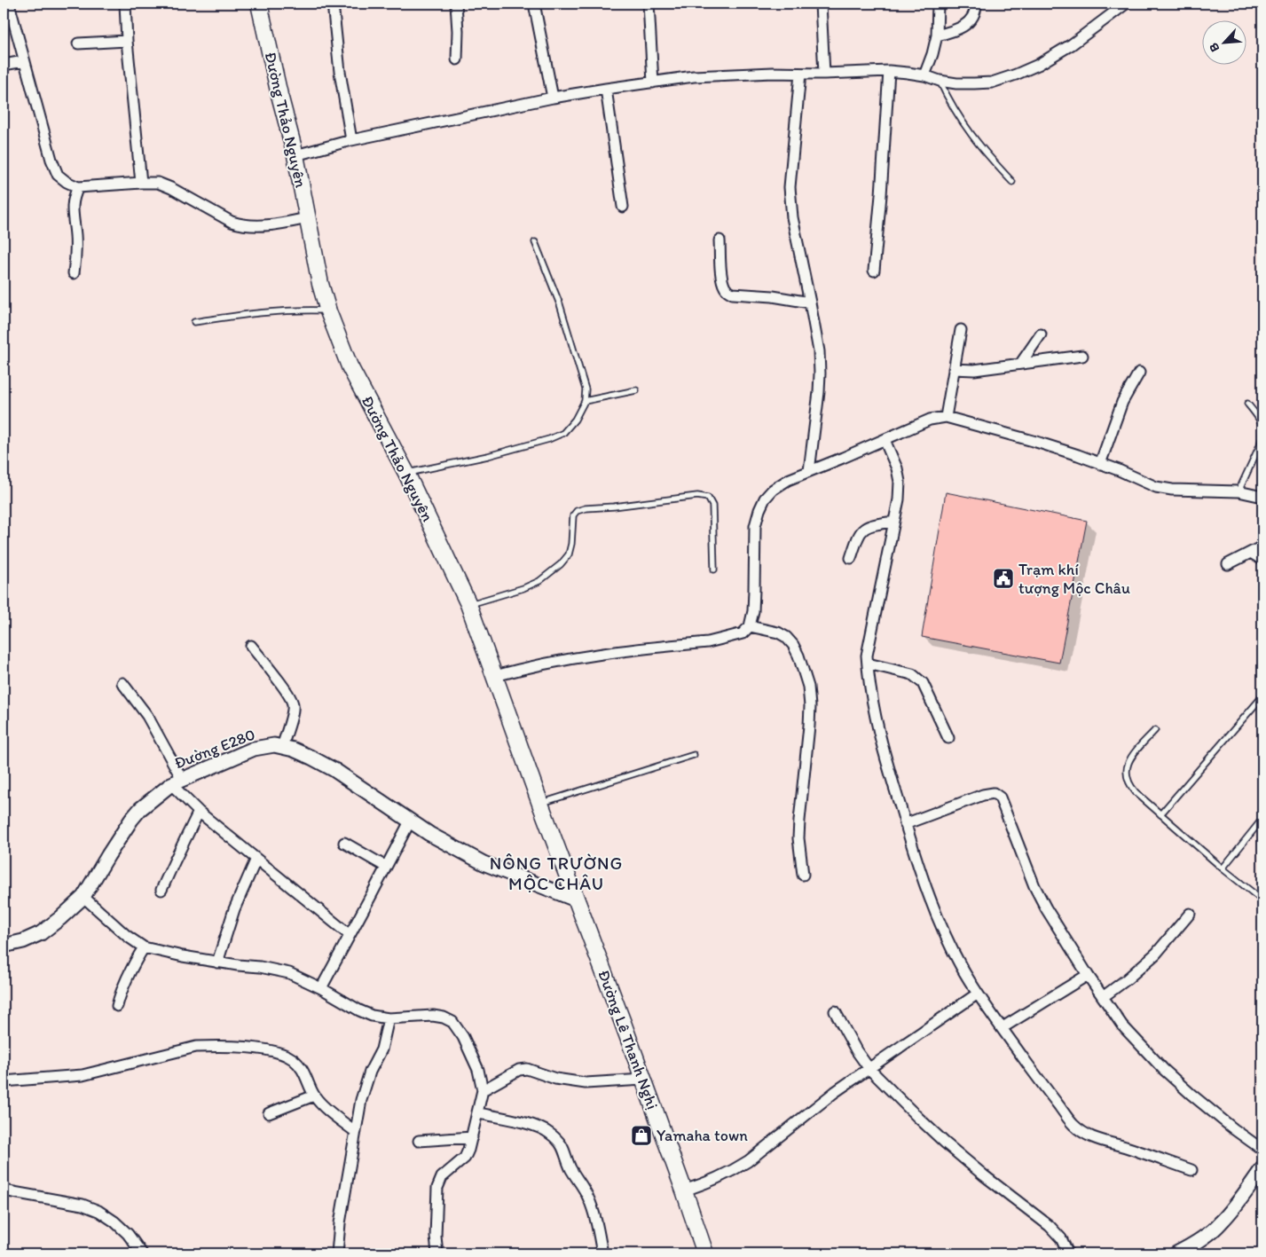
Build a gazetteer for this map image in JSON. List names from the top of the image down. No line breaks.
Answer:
{"streets":{"main road":["Đường Thảo Nguyên","Đường E280","Đường Lê Thanh Nghị"]},"crossings":[["Đường Thảo Nguyên","Đường E280"],["Đường Thảo Nguyên","Đường Lê Thanh Nghị"],["Đường E280","Đường Lê Thanh Nghị"]],"districts":["NÔNG TRƯỜNG MỘC CHÂU"],"places":{"public building":["Trạm khí tượng Mộc Châu"],"shop":["Yamaha town"]},"north":"bottom left"}
